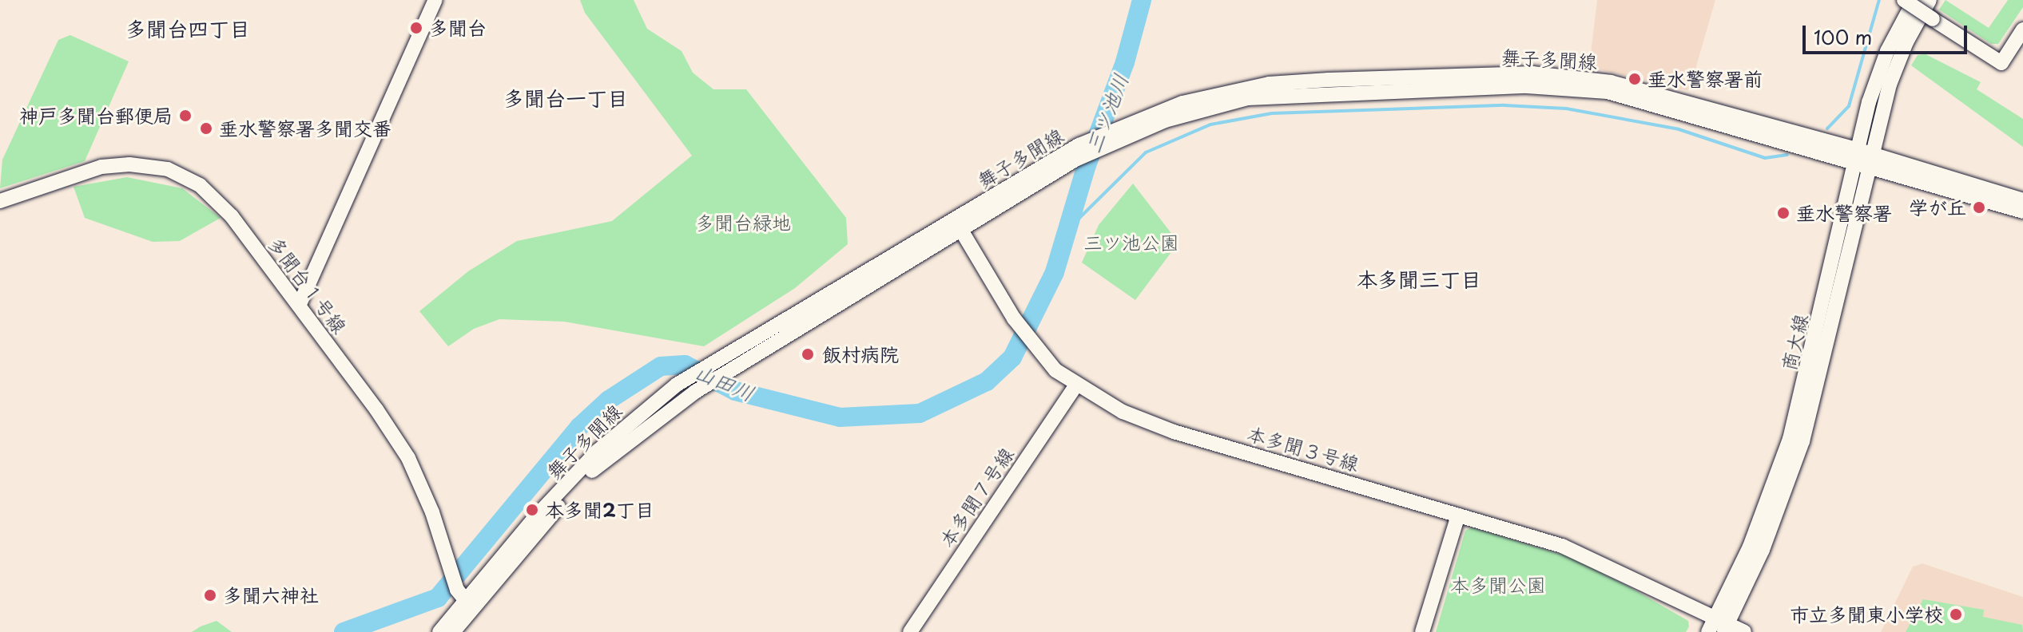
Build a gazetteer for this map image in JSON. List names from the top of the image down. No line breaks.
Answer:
{"streets":{"street":["舞子多聞線","多聞台１号線","商大線","本多聞３号線","本多聞７号線"]},"crossings":[["舞子多聞線","多聞台１号線"],["舞子多聞線","商大線"],["舞子多聞線","本多聞３号線"],["商大線","本多聞３号線"],["本多聞３号線","本多聞７号線"]],"districts":["多聞台四丁目","多聞台一丁目","本多聞三丁目"],"water":["三ツ池川","山田川"],"parks":["多聞台緑地","三ツ池公園","本多聞公園"],"places":["多聞台","垂水警察署前","神戸多聞台郵便局","垂水警察署多聞交番","学が丘","垂水警察署","飯村病院","本多聞2丁目","多聞六神社","市立多聞東小学校"],"scale_bar":"100 m"}
